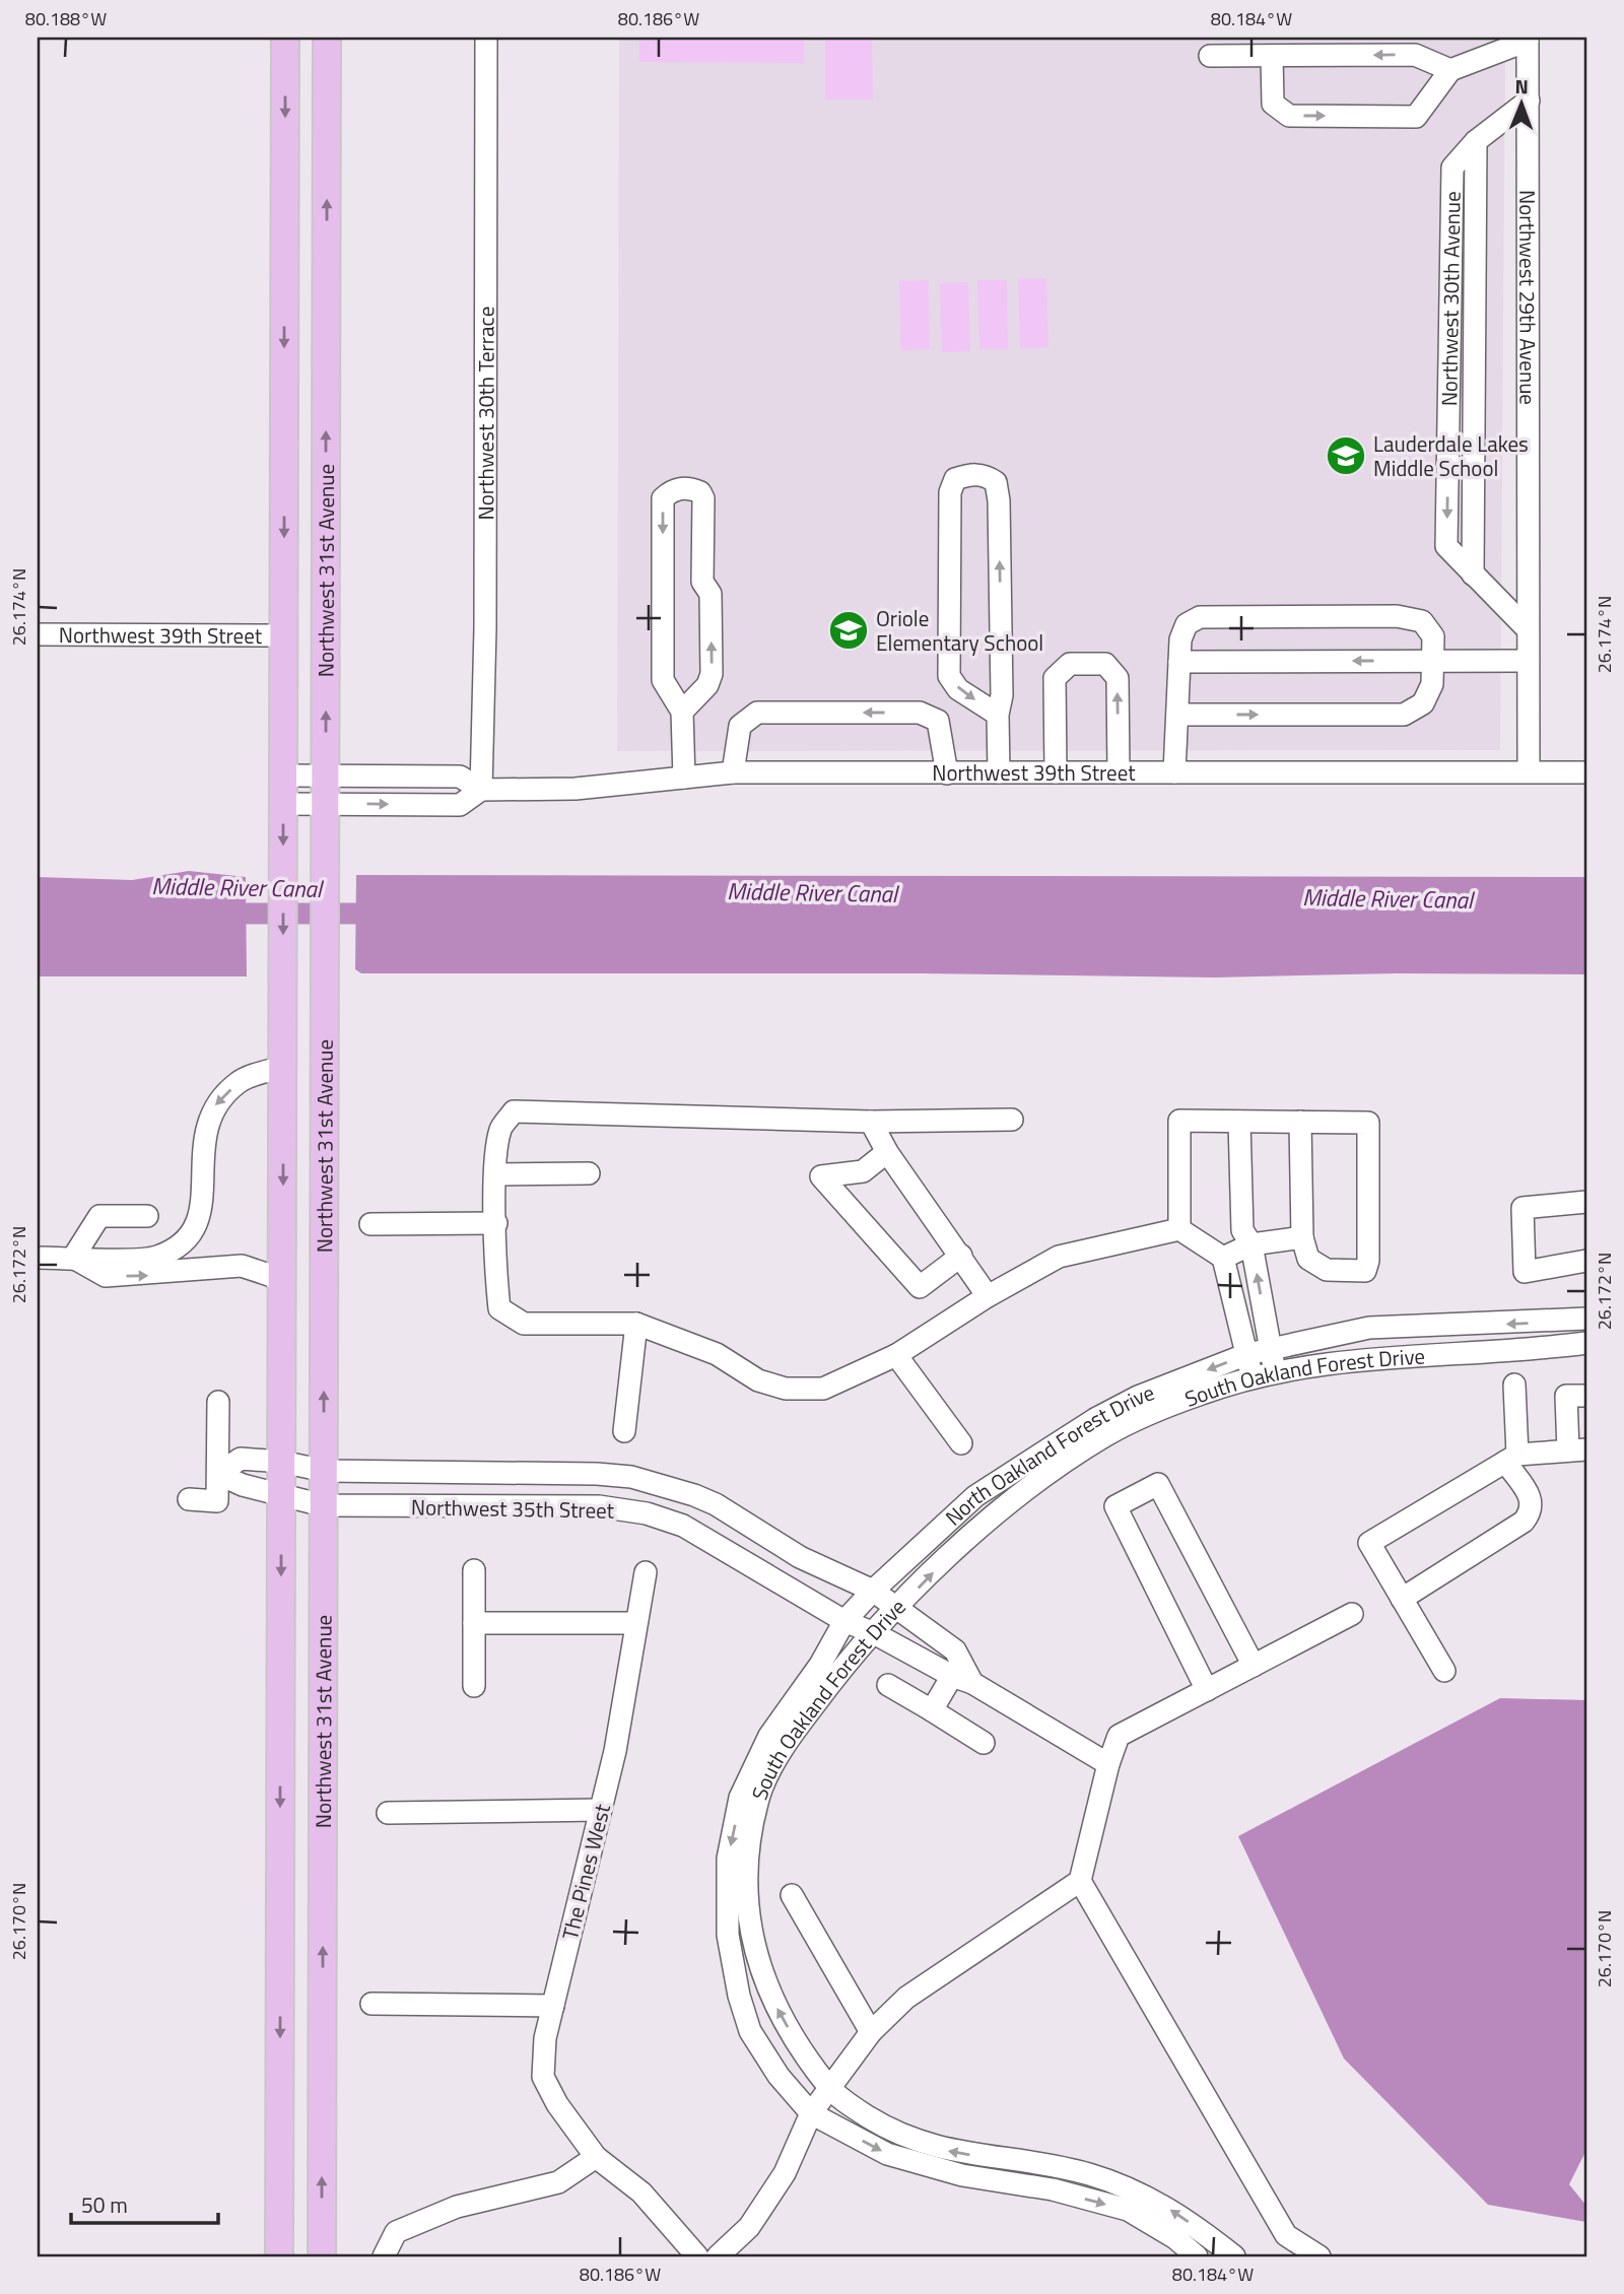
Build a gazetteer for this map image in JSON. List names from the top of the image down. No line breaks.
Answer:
{"streets":{"main road":["Northwest 31st Avenue"],"street":["Northwest 29th Avenue","Northwest 30th Avenue","Northwest 30th Terrace","Northwest 39th Street","South Oakland Forest Drive","North Oakland Forest Drive","Northwest 35th Street","The Pines West"]},"crossings":[["Northwest 29th Avenue","Northwest 30th Avenue"],["Northwest 29th Avenue","Northwest 39th Street"],["Northwest 30th Terrace","Northwest 39th Street"],["Northwest 31st Avenue","Northwest 39th Street"],["Northwest 31st Avenue","Northwest 35th Street"],["South Oakland Forest Drive","North Oakland Forest Drive"],["South Oakland Forest Drive","Northwest 35th Street"],["North Oakland Forest Drive","Northwest 35th Street"]],"water":["Middle River Canal"],"places":{"school or university":["Lauderdale Lakes Middle School","Oriole Elementary School"]},"scale_bar":"50 m","north":"top","coordinates":["80.188°W","80.186°W","80.184°W","26.174°N","26.172°N","26.170°N"]}
